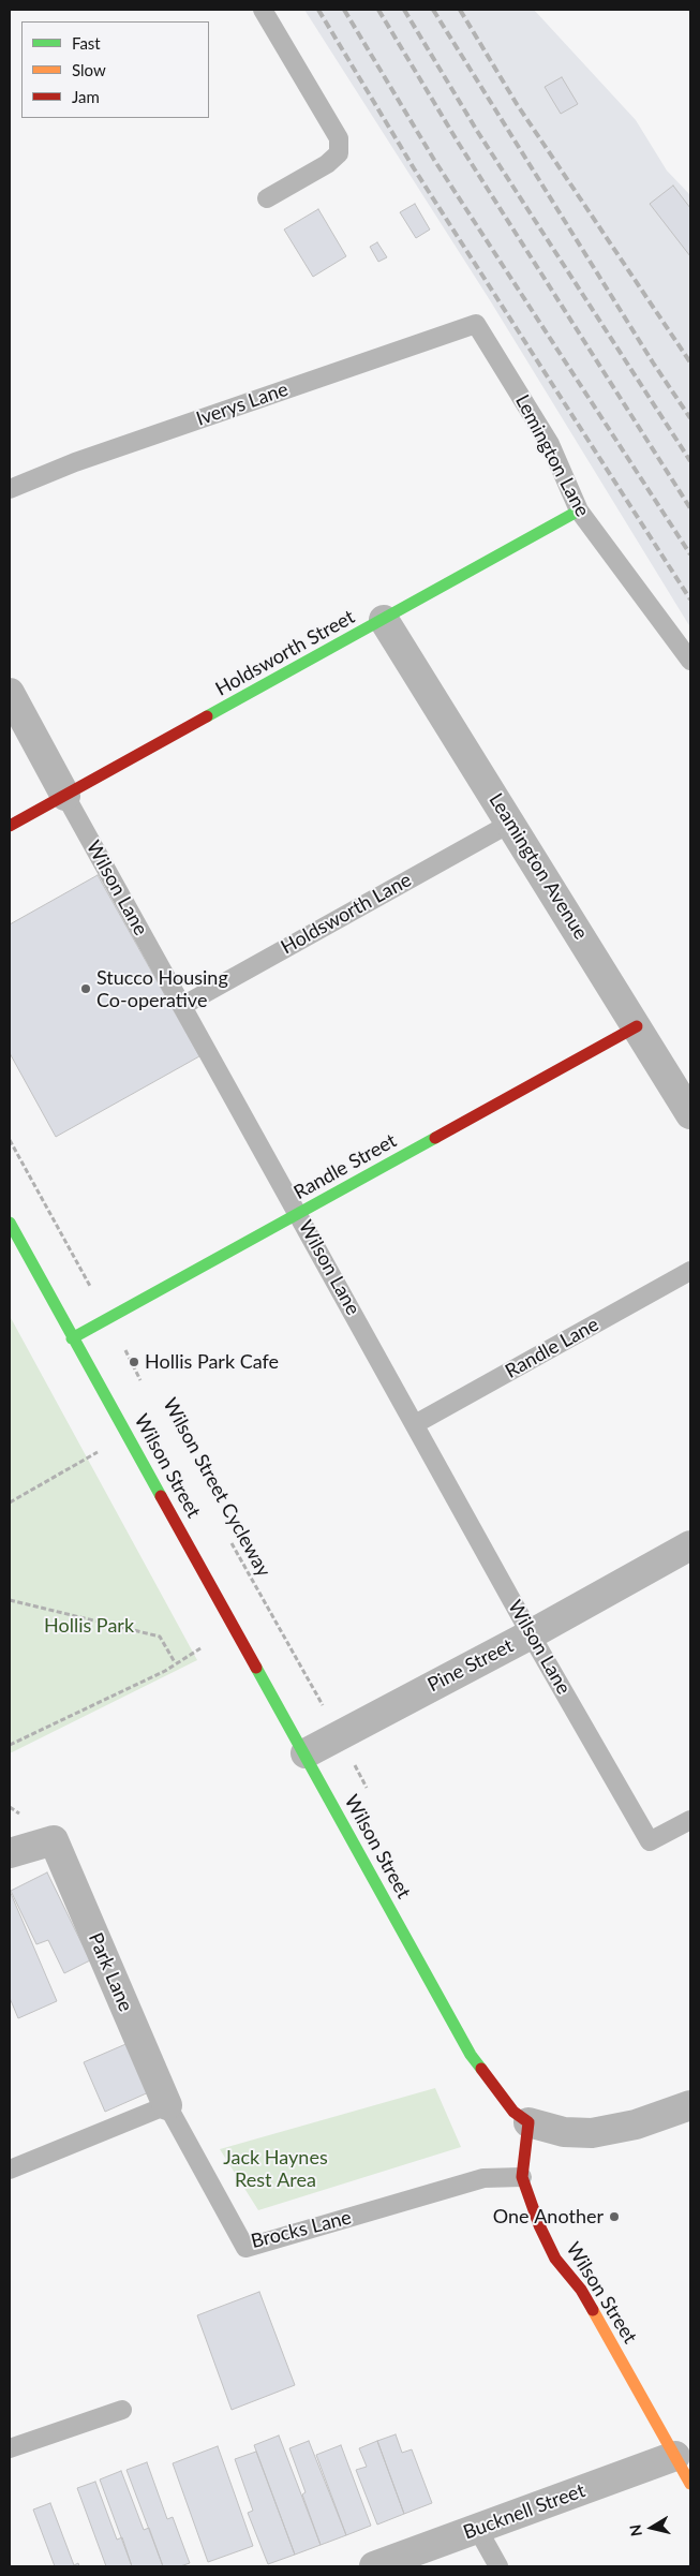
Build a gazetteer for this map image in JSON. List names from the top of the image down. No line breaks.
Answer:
{"streets":{"street":["Holdsworth Street","Leamington Avenue","Wilson Lane","Randle Street","Wilson Street","Pine Street","Park Lane","Bucknell Street"],"lane":["Iverys Lane","Lemington Lane","Holdsworth Lane","Randle Lane","Brocks Lane"],"path":["Wilson Street Cycleway"]},"crossings":[["Iverys Lane","Lemington Lane"],["Lemington Lane","Holdsworth Street"],["Holdsworth Street","Leamington Avenue"],["Holdsworth Street","Wilson Lane"],["Leamington Avenue","Holdsworth Lane"],["Leamington Avenue","Randle Street"],["Wilson Lane","Holdsworth Lane"],["Wilson Lane","Randle Street"],["Wilson Lane","Randle Lane"],["Wilson Lane","Pine Street"],["Randle Street","Wilson Street"],["Randle Street","Wilson Street Cycleway"],["Wilson Street","Pine Street"],["Wilson Street","Brocks Lane"],["Wilson Street","Bucknell Street"],["Wilson Street Cycleway","Pine Street"],["Park Lane","Brocks Lane"]],"parks":["Hollis Park","Jack Haynes Rest Area"],"places":["Stucco Housing Co-operative","Hollis Park Cafe","One Another"],"legend":["Fast","Slow","Jam"],"north":"left"}
